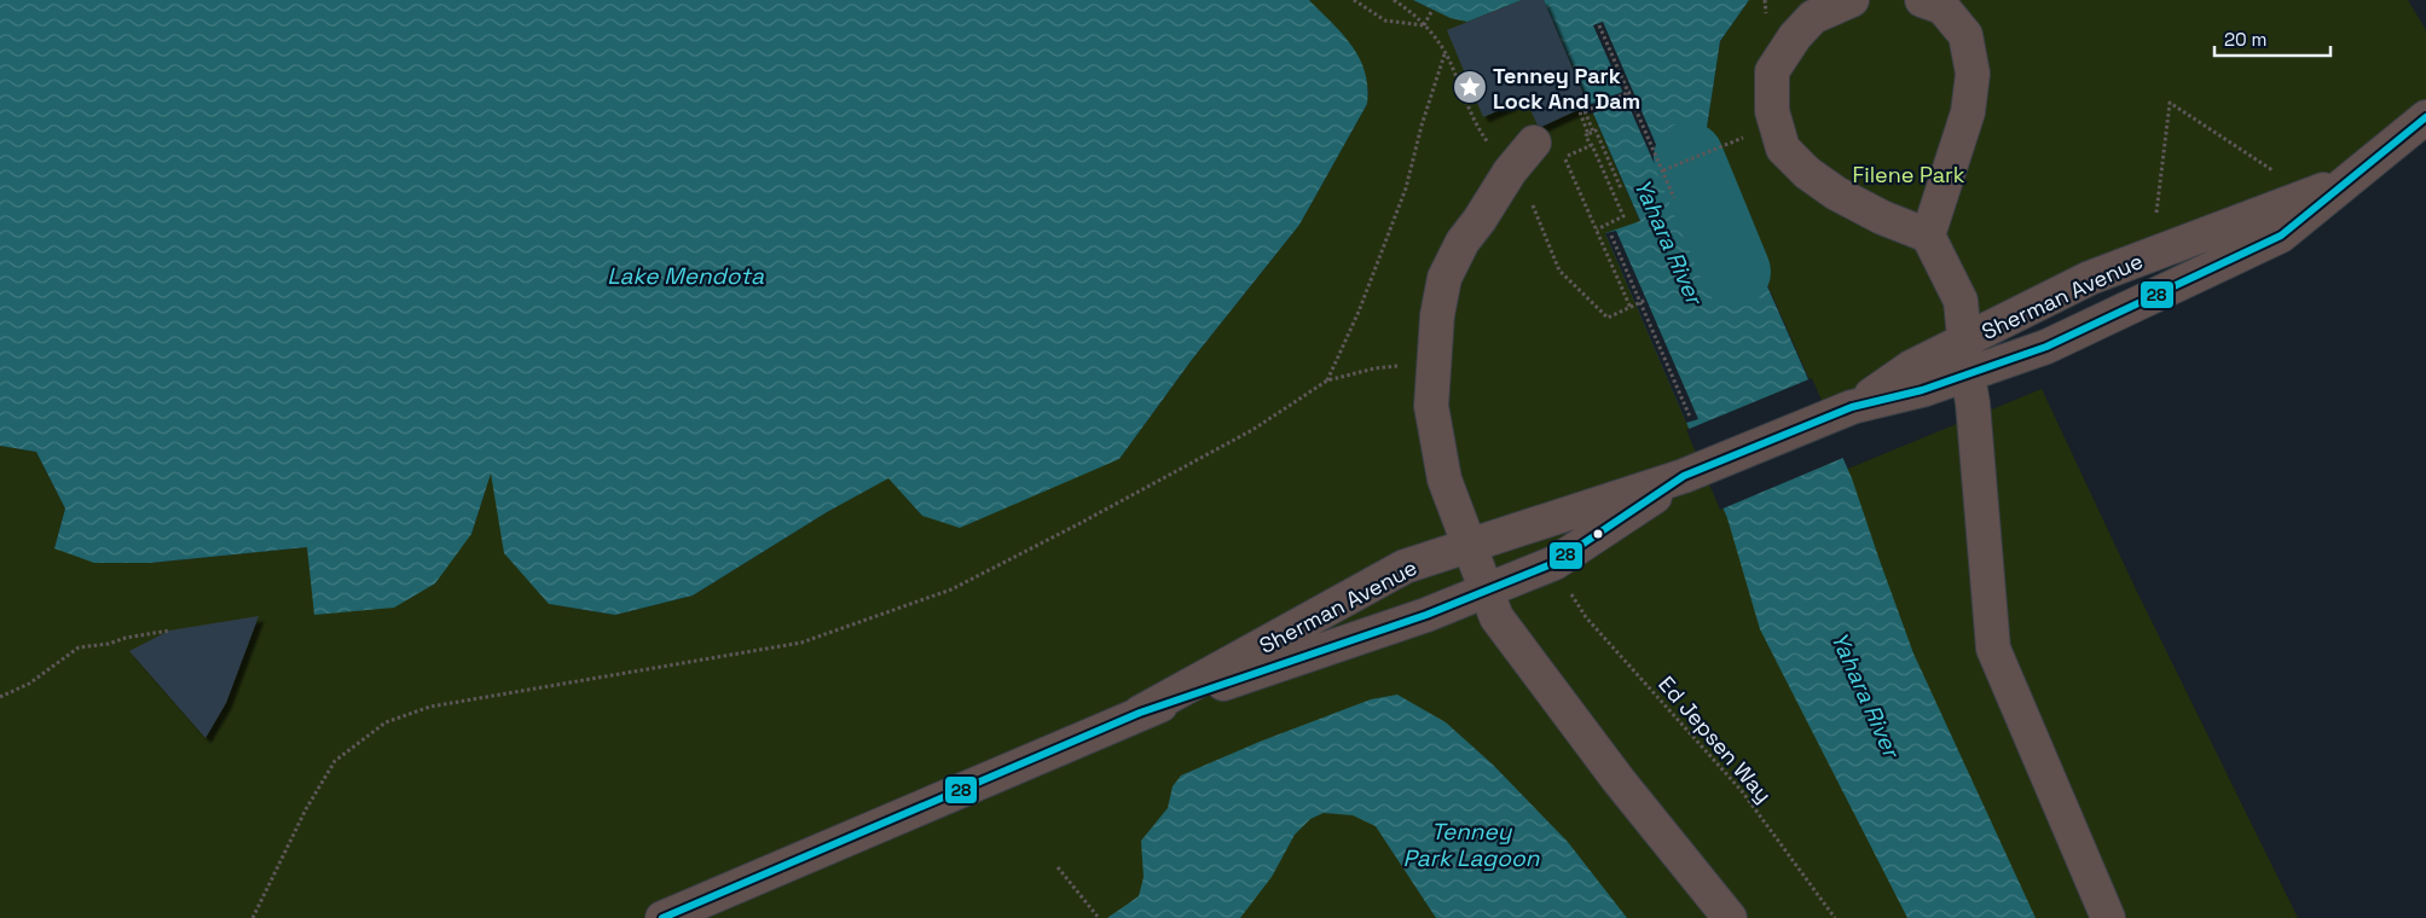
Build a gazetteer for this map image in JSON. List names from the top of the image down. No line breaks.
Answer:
{"streets":{"street":["Sherman Avenue"],"path":["Ed Jepsen Way"]},"water":["Yahara River","Lake Mendota","Tenney Park Lagoon"],"parks":["Filene Park"],"places":{"place":["Tenney Park Lock And Dam"]},"lines":["transit line 28"],"scale_bar":"20 m"}
